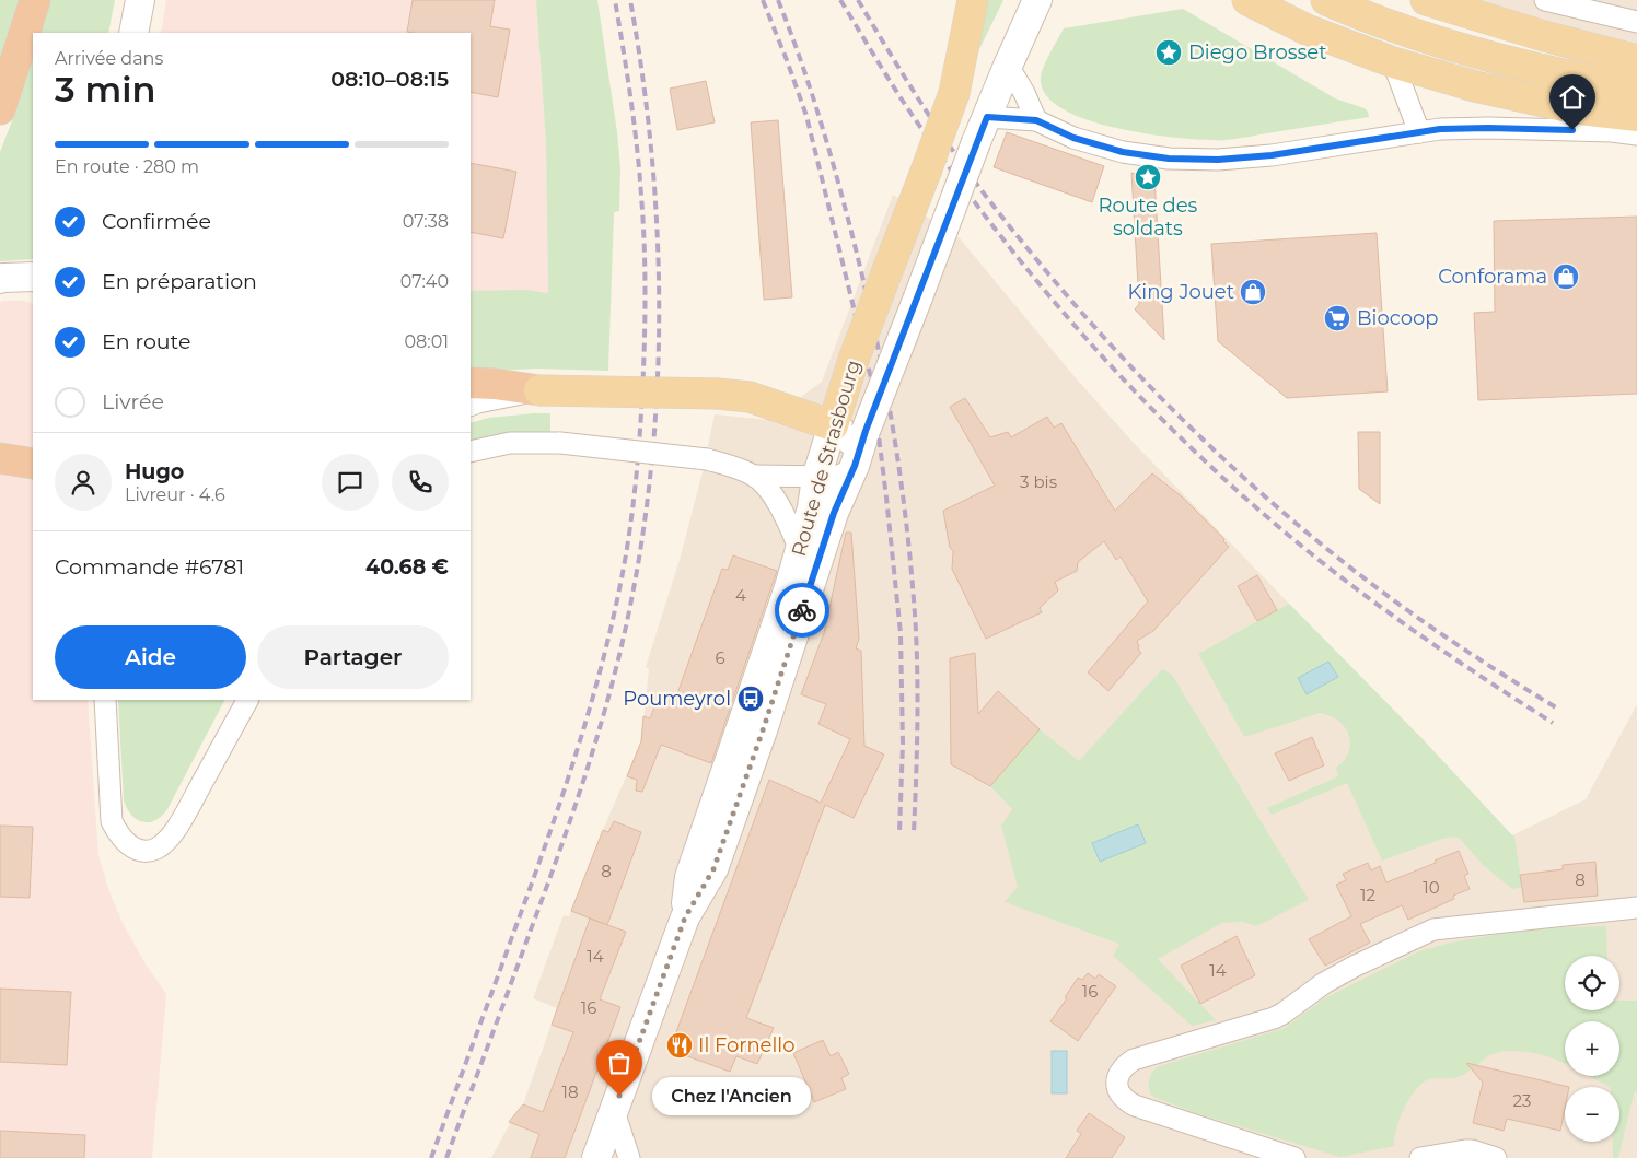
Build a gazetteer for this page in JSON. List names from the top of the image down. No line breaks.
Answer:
{"streets":{"main road":["Route de Strasbourg"]},"places":{"place":["Diego Brosset","Route des soldats"],"shop":["Conforama","King Jouet"],"supermarket":["Biocoop"],"bus stop":["Poumeyrol"],"restaurant":["Il Fornello"],"other":["Chez l'Ancien"]},"house_numbers":["3 bis","4","6","8","8","10","12","14","14","16","16","18","23"],"page":{"heading":["3 min","Arrivée dans","08:10–08:15"],"panel":["Hugo","Livreur · 4.6","Commande #6781","40.68 €"],"bar":"En route · 280 m","list":[["Confirmée","07:38"],["En préparation","07:40"],["En route","08:01"],"Livrée"],"buttons":["Aide","Partager"],"map_buttons":["+","−"],"bubble":"Chez l'Ancien"}}
